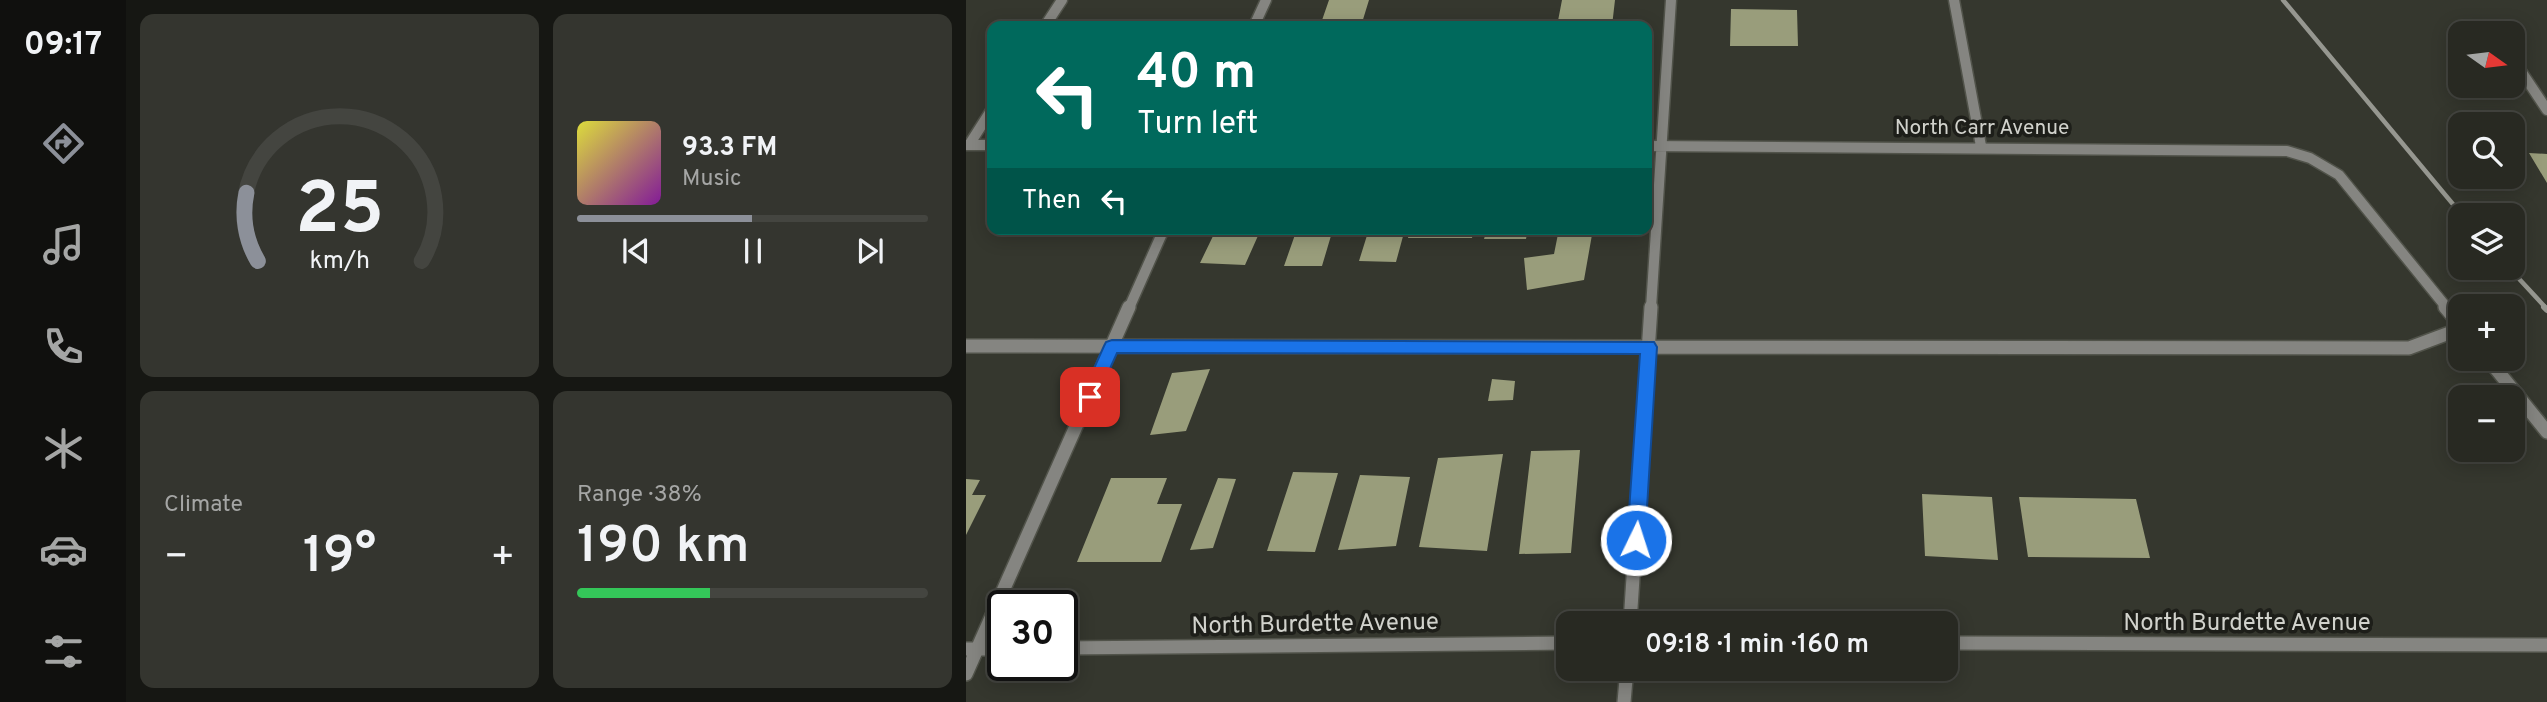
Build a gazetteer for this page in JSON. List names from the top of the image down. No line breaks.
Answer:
{"streets":{"street":["North Carr Avenue","North Burdette Avenue"]},"north":"right","page":{"tabs":"09:17","map_buttons":["+","−"],"turn":["40 m","Turn left"],"song":["93.3 FM","Music"],"then":"Then","tile":["Climate",["Range · 38%","190 km"]],"heat":["−","19°","+"],"limit":"30","trip":"09:18 · 1 min · 160 m","gauge":["25","km/h"]}}
